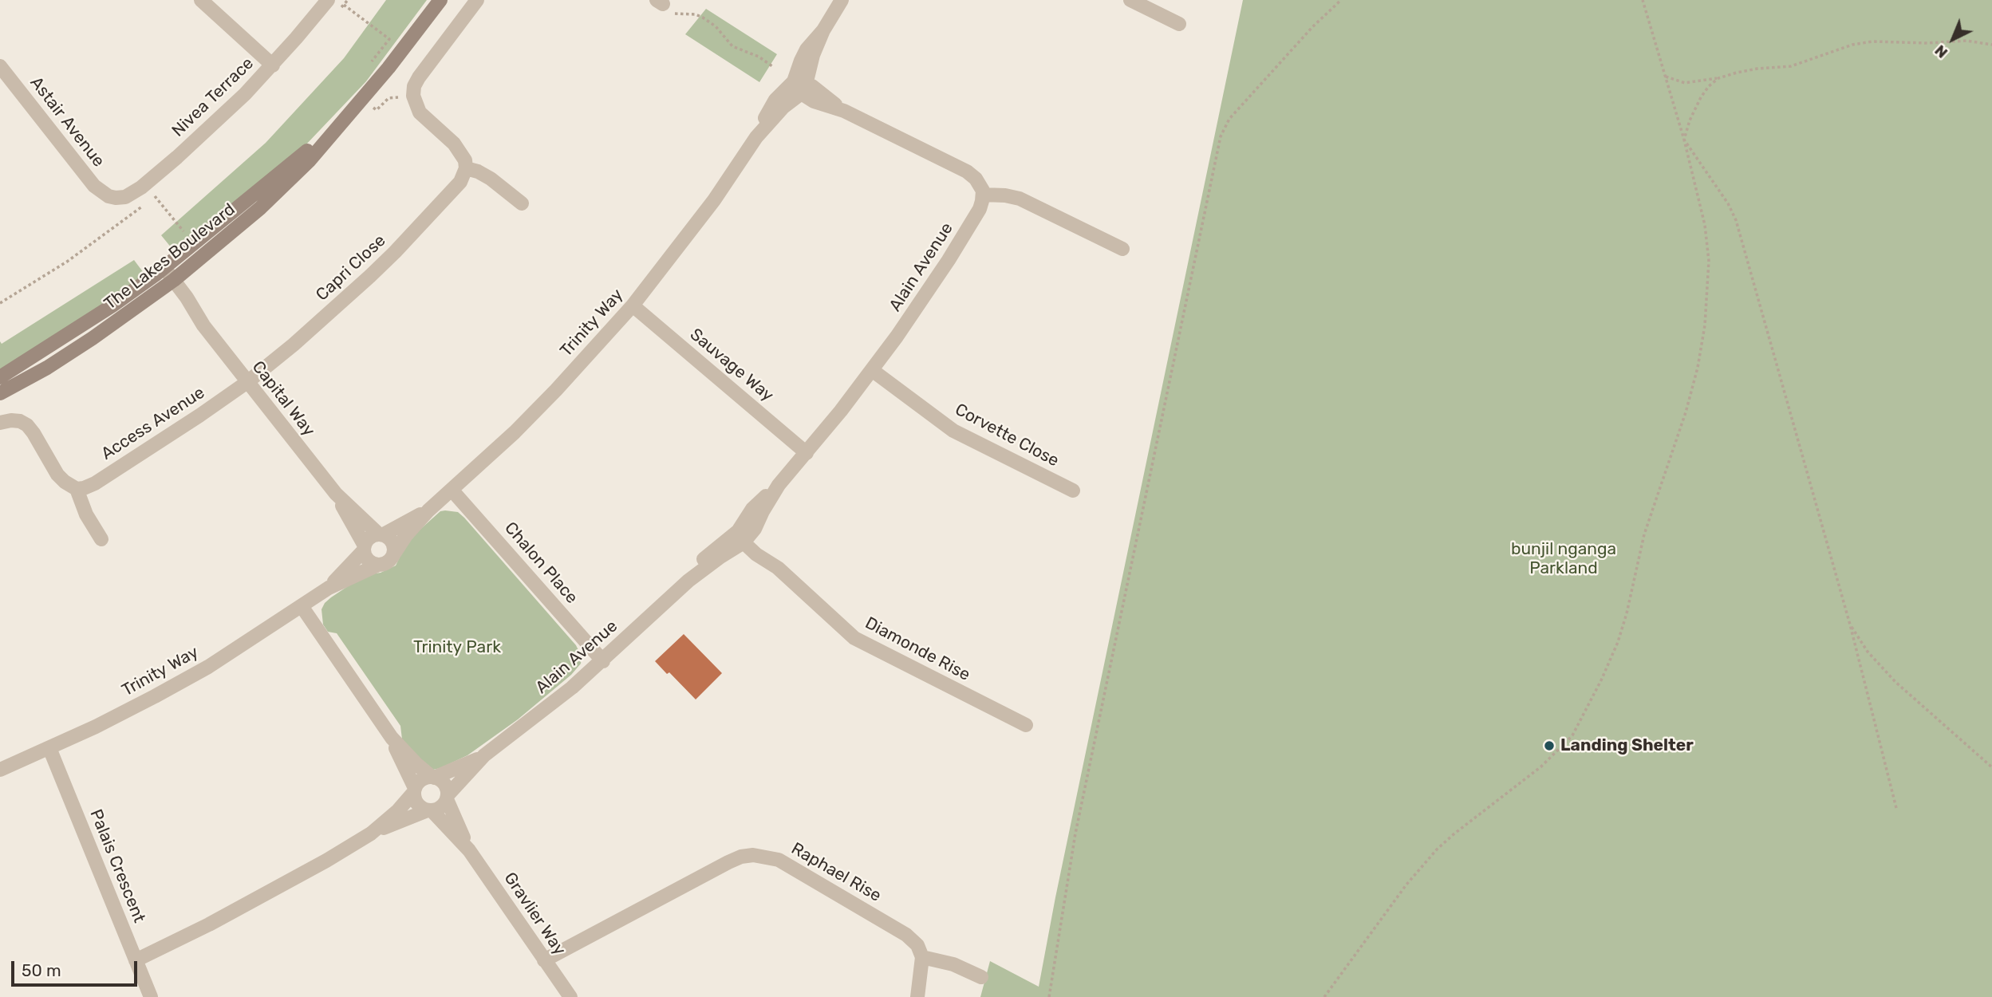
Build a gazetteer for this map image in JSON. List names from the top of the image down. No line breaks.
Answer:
{"streets":{"street":["Nivea Terrace","Astair Avenue","The Lakes Boulevard","Alain Avenue","Capri Close","Trinity Way","Sauvage Way","Capital Way","Access Avenue","Corvette Close","Chalon Place","Diamonde Rise","Palais Crescent","Raphael Rise","Gravlier Way"]},"crossings":[["Nivea Terrace","Astair Avenue"],["The Lakes Boulevard","Capital Way"],["Alain Avenue","Sauvage Way"],["Alain Avenue","Corvette Close"],["Alain Avenue","Chalon Place"],["Alain Avenue","Diamonde Rise"],["Alain Avenue","Gravlier Way"],["Capri Close","Capital Way"],["Capri Close","Access Avenue"],["Trinity Way","Sauvage Way"],["Trinity Way","Capital Way"],["Trinity Way","Chalon Place"],["Trinity Way","Palais Crescent"],["Capital Way","Access Avenue"],["Raphael Rise","Gravlier Way"]],"parks":["bunjil nganga Parkland","Trinity Park"],"places":["Landing Shelter"],"scale_bar":"50 m","north":"bottom left"}
